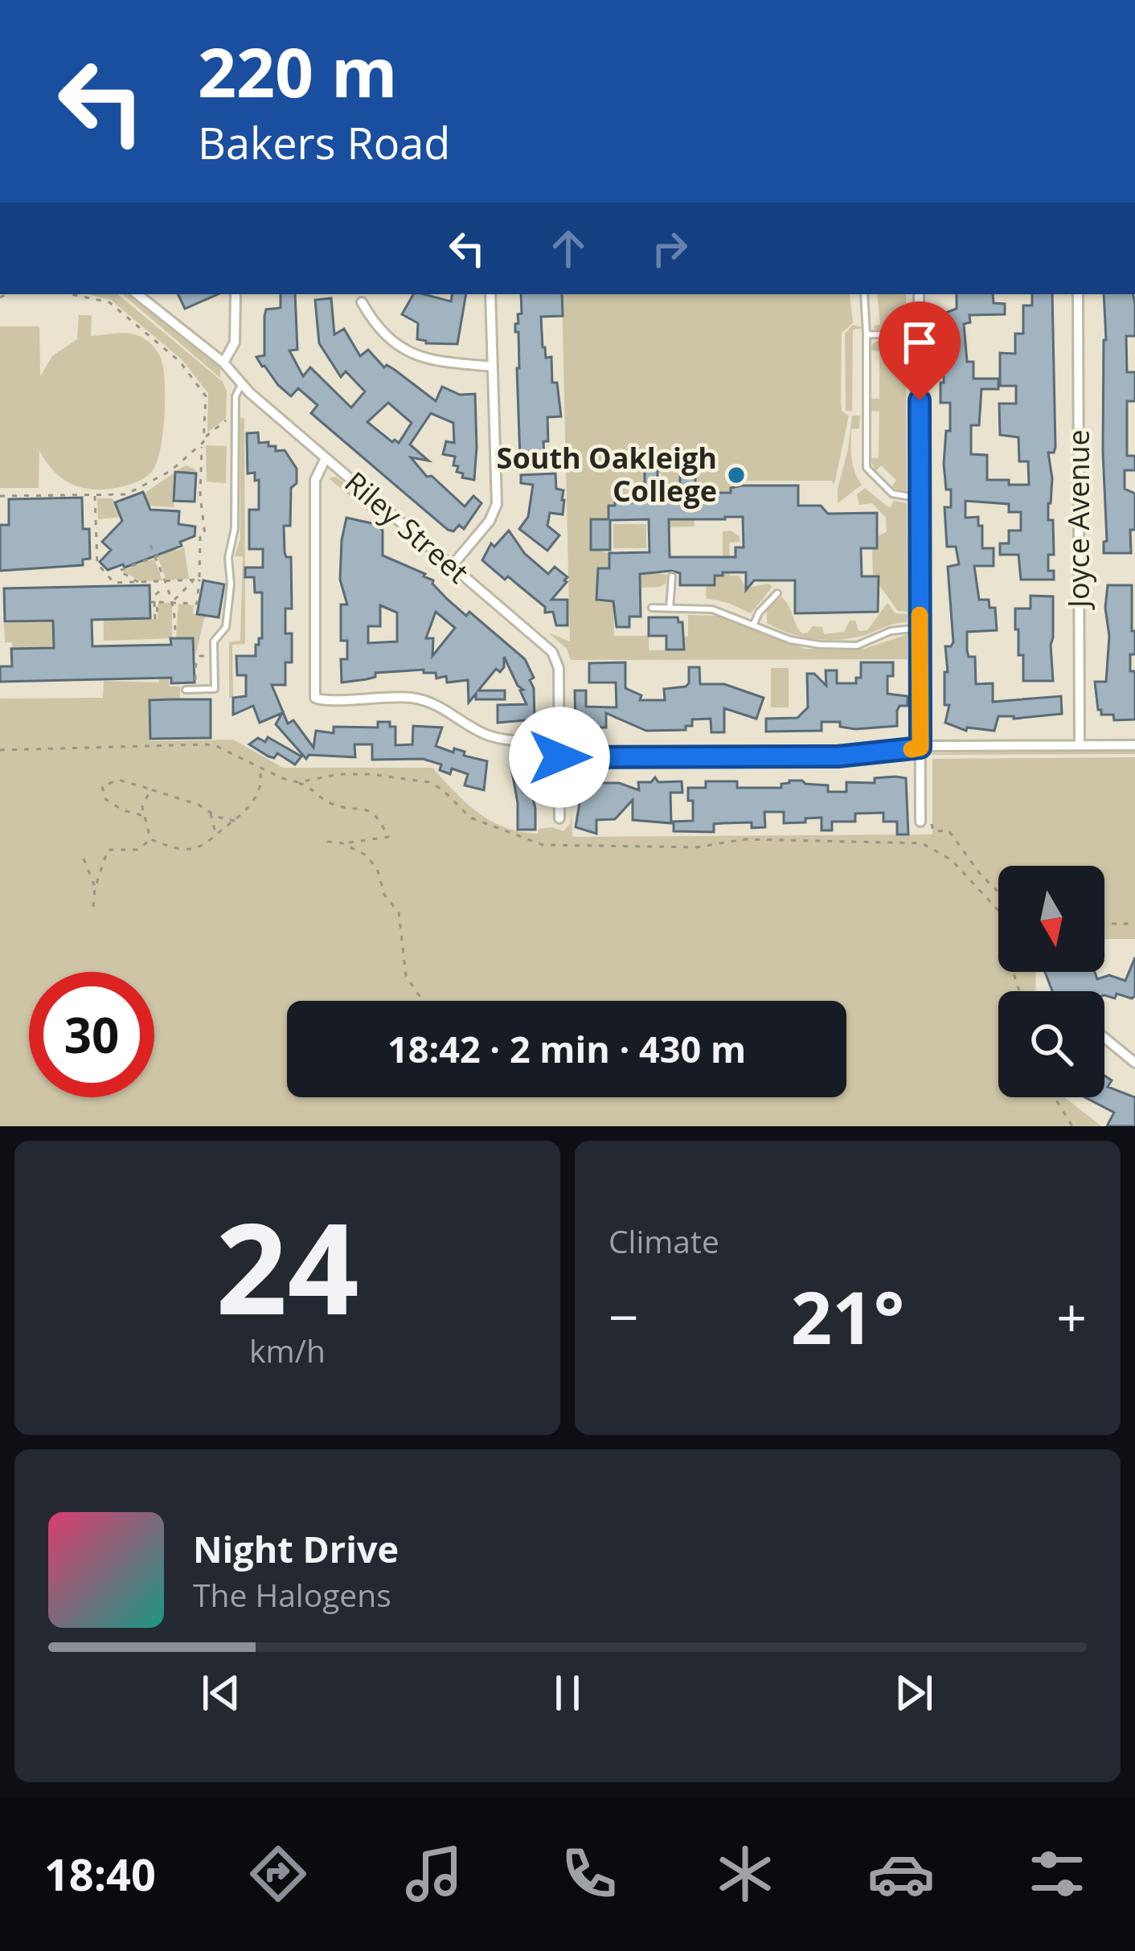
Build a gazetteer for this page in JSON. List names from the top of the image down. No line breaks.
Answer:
{"streets":{"street":["Joyce Avenue","Riley Street"]},"places":["South Oakleigh College"],"north":"bottom","page":{"turn":["220 m","Bakers Road"],"limit":"30","trip":"18:42 · 2 min · 430 m","tile":[["24","km/h"],"Climate"],"heat":["−","21°","+"],"song":["Night Drive","The Halogens"],"tabs":"18:40"}}
